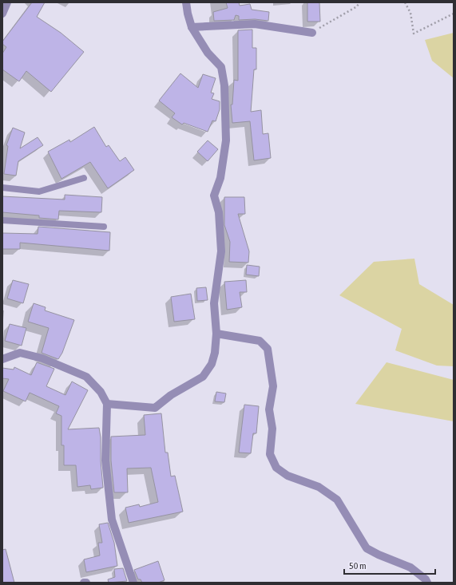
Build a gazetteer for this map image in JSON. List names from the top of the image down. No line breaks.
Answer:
{"scale_bar":"50 m"}
